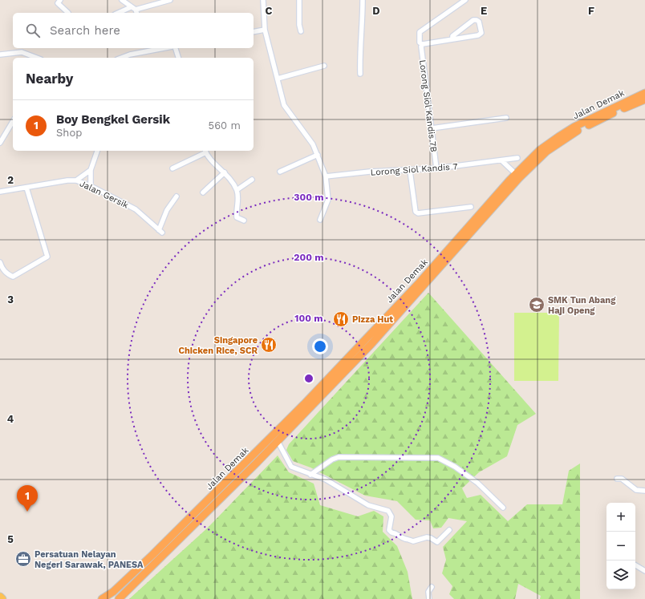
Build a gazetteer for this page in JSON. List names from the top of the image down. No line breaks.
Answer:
{"streets":{"highway":["Jalan Demak"],"street":["Lorong Siol Kandis 7B","Lorong Siol Kandis 7","Jalan Gersik"]},"crossings":[["Lorong Siol Kandis 7B","Lorong Siol Kandis 7"]],"places":{"school or university":["SMK Tun Abang Haji Openg"],"restaurant":["Pizza Hut","Singapore Chicken Rice, SCR"],"office":["Persatuan Nelayan Negeri Sarawak, PANESA"]},"page":{"search":"Search here","heading":"Nearby","list":[{"mark":"1","name":"Boy Bengkel Gersik","note":"Shop","value":"560 m"}],"pins":"1","map_buttons":["+","−"]},"grid":{"columns":["C","D","E","F"],"rows":["2","3","4","5"]},"rings":["300 m","200 m","100 m"]}
